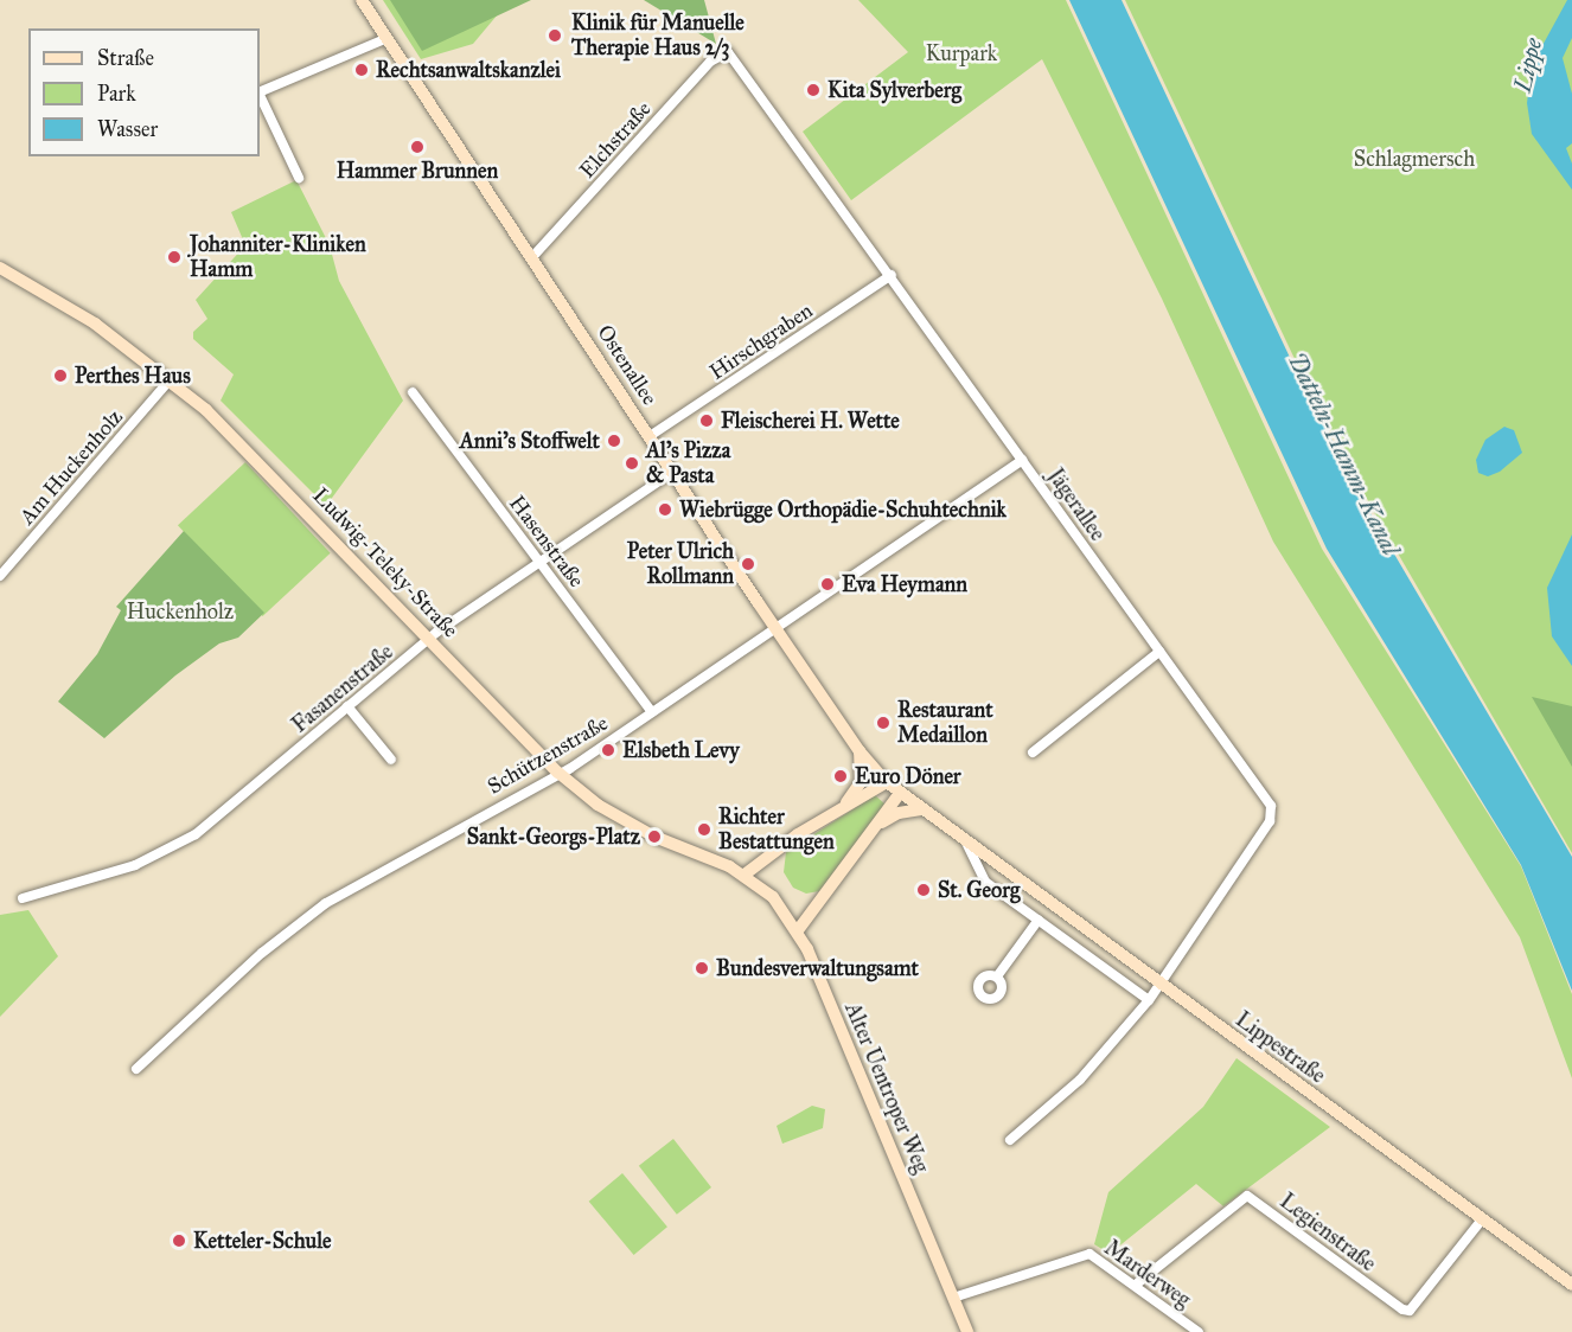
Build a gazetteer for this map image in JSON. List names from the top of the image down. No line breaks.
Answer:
{"streets":{"street":["Elchstraße","Hirschgraben","Ostenallee","Am Huckenholz","Jägerallee","Hasenstraße","Ludwig-Teleky-Straße","Fasanenstraße","Schützenstraße","Lippestraße","Alter Uentroper Weg","Legienstraße","Marderweg"]},"crossings":[["Elchstraße","Ostenallee"],["Elchstraße","Jägerallee"],["Hirschgraben","Ostenallee"],["Hirschgraben","Jägerallee"],["Ostenallee","Fasanenstraße"],["Ostenallee","Schützenstraße"],["Am Huckenholz","Ludwig-Teleky-Straße"],["Jägerallee","Schützenstraße"],["Jägerallee","Lippestraße"],["Hasenstraße","Fasanenstraße"],["Hasenstraße","Schützenstraße"],["Ludwig-Teleky-Straße","Fasanenstraße"],["Ludwig-Teleky-Straße","Schützenstraße"],["Ludwig-Teleky-Straße","Alter Uentroper Weg"],["Lippestraße","Legienstraße"],["Alter Uentroper Weg","Marderweg"],["Legienstraße","Marderweg"]],"water":["Lippe","Datteln-Hamm-Kanal"],"parks":["Kurpark","Schlagmersch","Huckenholz"],"places":["Klinik für Manuelle Therapie Haus 2/3","Rechtsanwaltskanzlei","Kita Sylverberg","Hammer Brunnen","Johanniter-Kliniken Hamm","Perthes Haus","Fleischerei H. Wette","Anni's Stoffwelt","Al's Pizza & Pasta","Wiebrügge Orthopädie-Schuhtechnik","Peter Ulrich Rollmann","Eva Heymann","Restaurant Medaillon","Elsbeth Levy","Euro Döner","Richter Bestattungen","Sankt-Georgs-Platz","St. Georg","Bundesverwaltungsamt","Ketteler-Schule"],"legend":["Straße","Park","Wasser"]}
